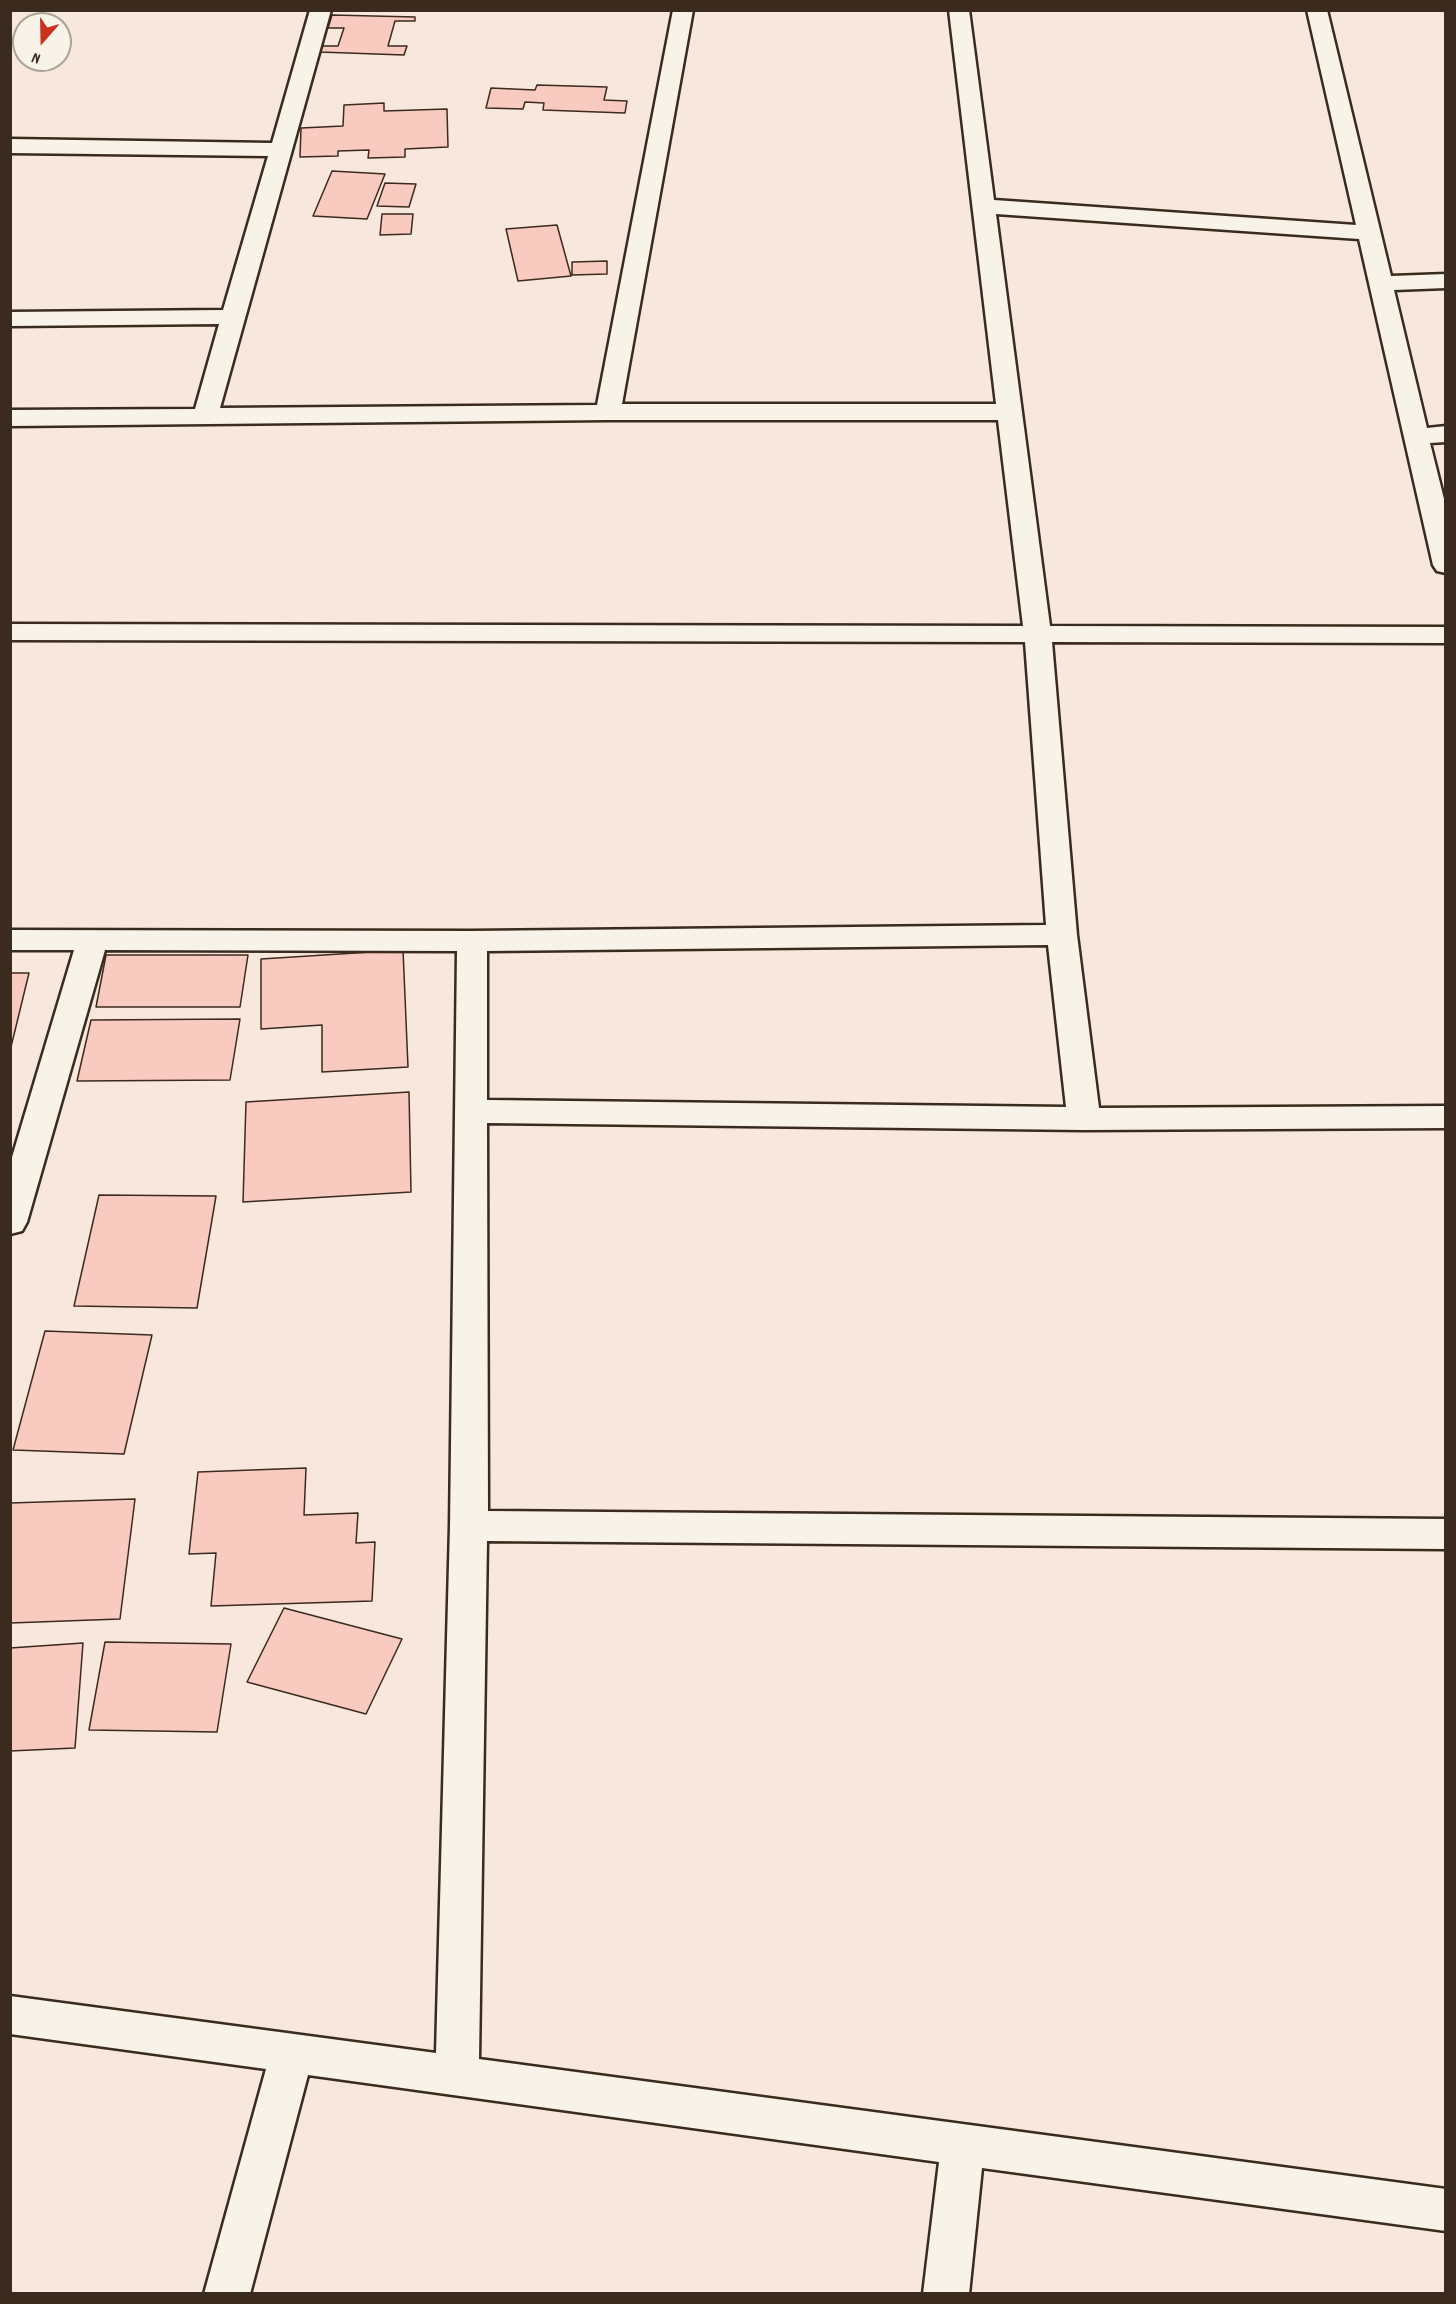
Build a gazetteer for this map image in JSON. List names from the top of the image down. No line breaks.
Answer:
{"north":"bottom"}
